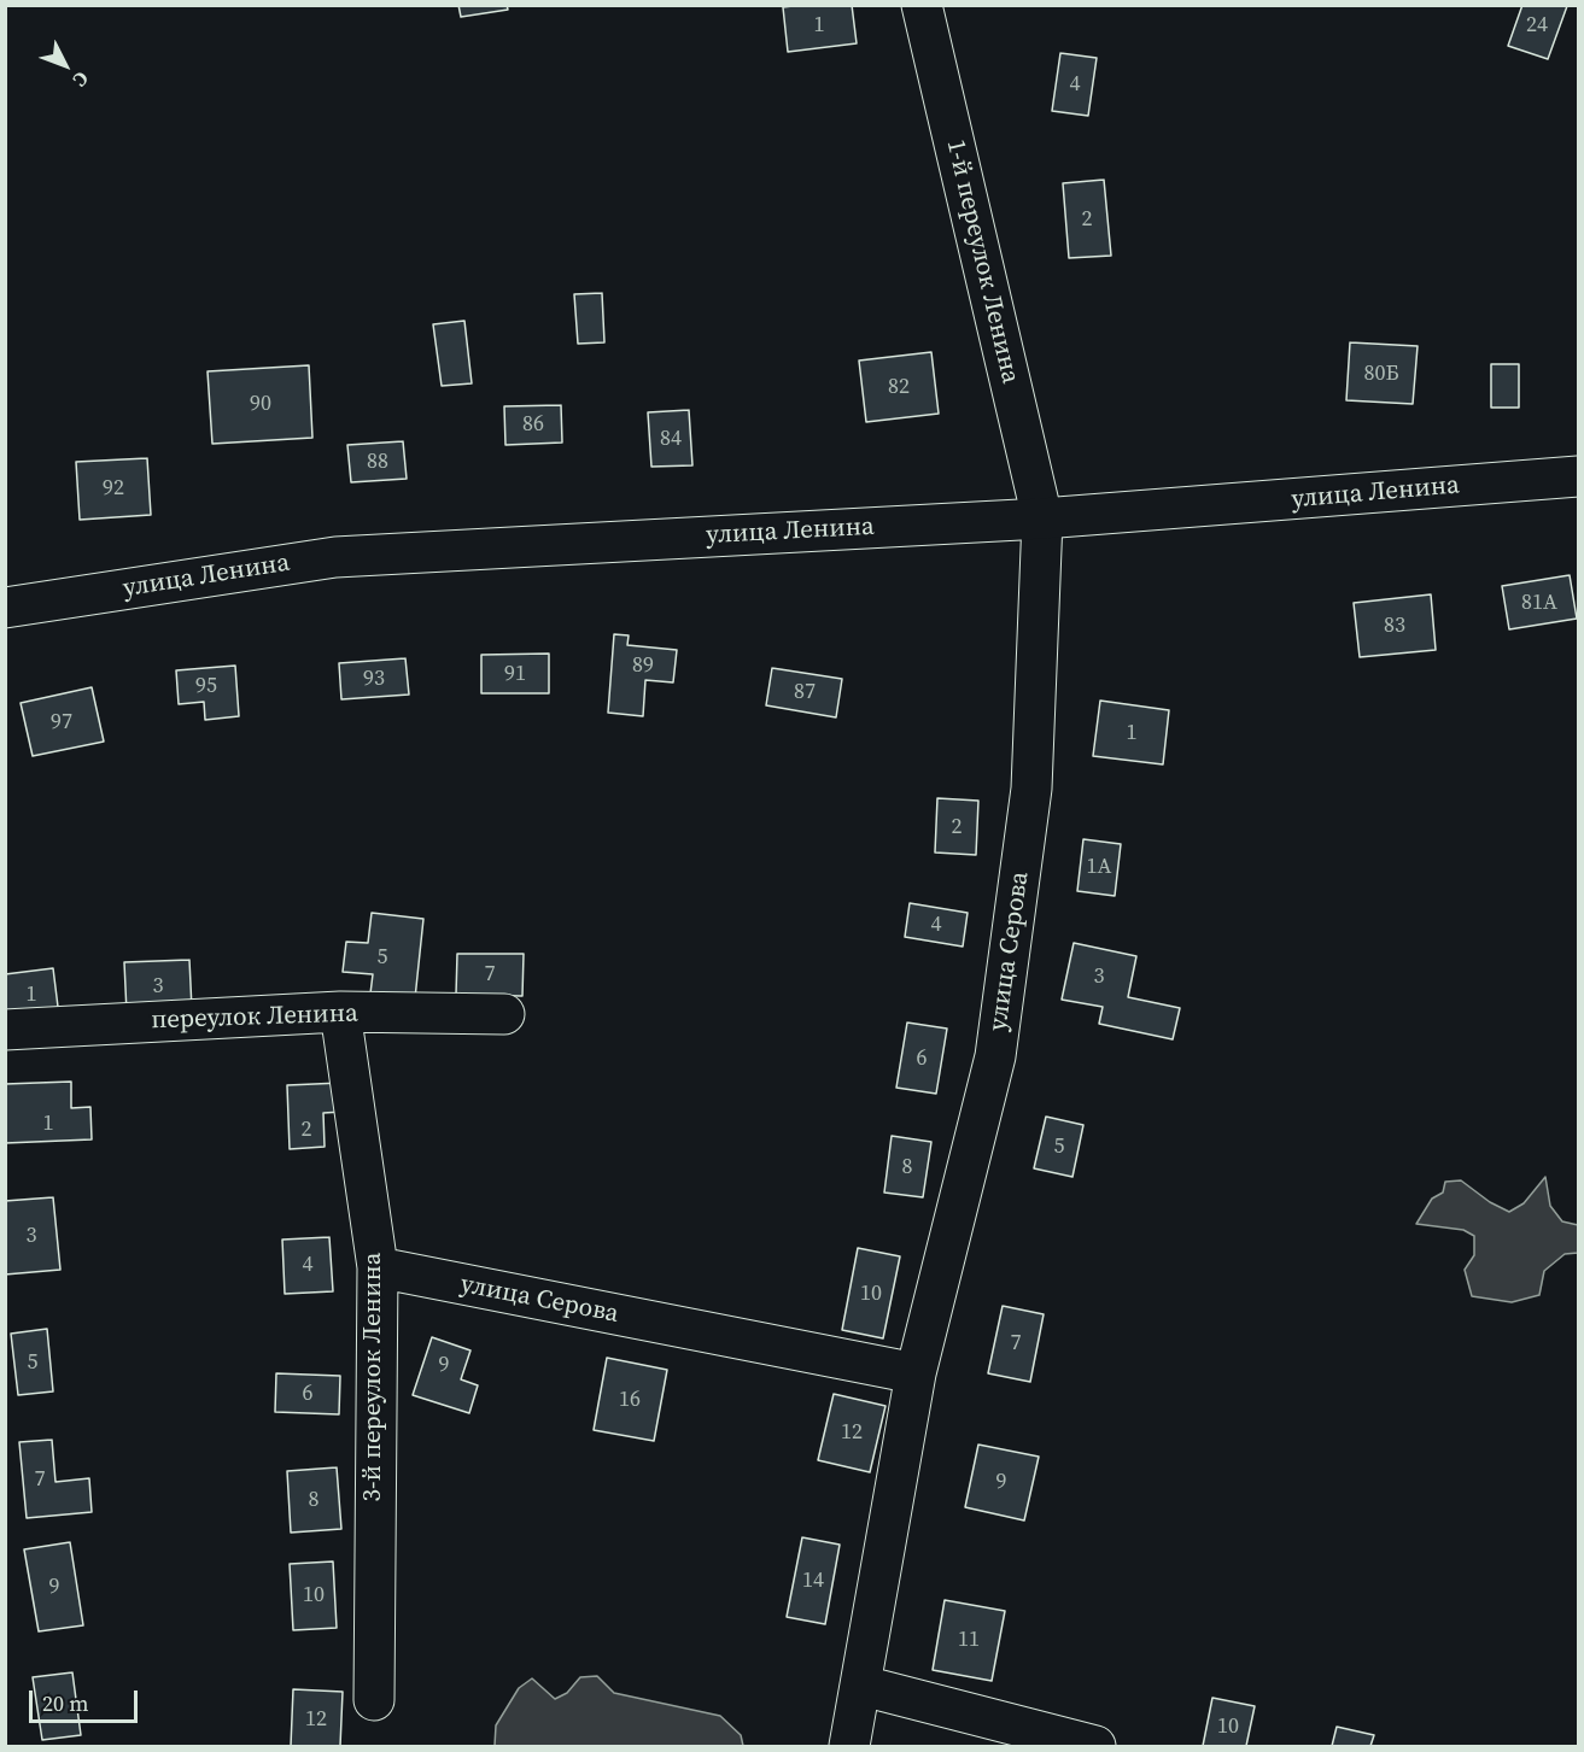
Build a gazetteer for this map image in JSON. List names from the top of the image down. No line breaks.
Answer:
{"streets":{"street":["1-й переулок Ленина","улица Ленина","улица Серова","переулок Ленина","3-й переулок Ленина"]},"crossings":[["1-й переулок Ленина","улица Ленина"],["1-й переулок Ленина","улица Серова"],["улица Ленина","улица Серова"],["улица Серова","3-й переулок Ленина"],["переулок Ленина","3-й переулок Ленина"]],"house_numbers":["1","24","4","2","80Б","82","90","86","84","88","92","81А","83","89","91","93","95","87","97","1","2","1А","4","5","7","3","3","1","6","1","2","5","8","3","4","10","7","5","9","6","16","12","7","9","8","14","9","10","11","12","10"],"scale_bar":"20 m","north":"bottom right"}
